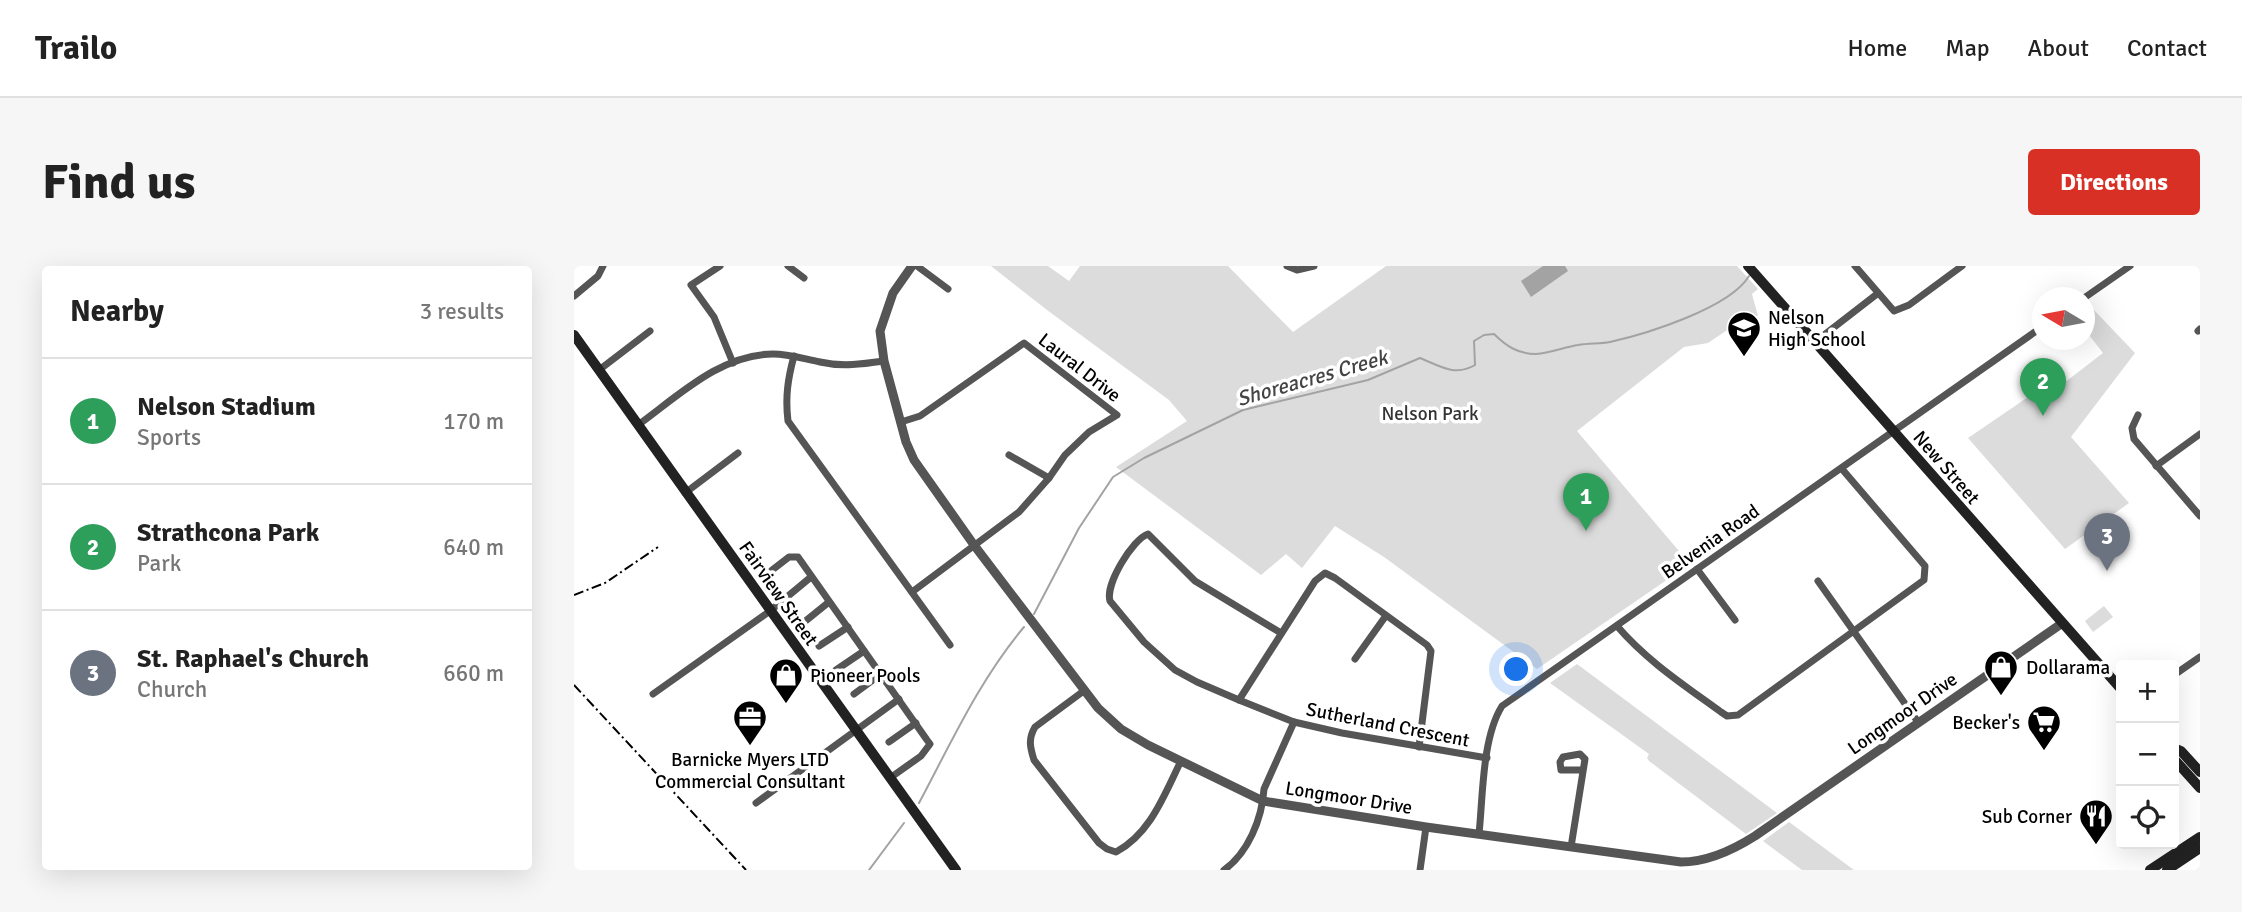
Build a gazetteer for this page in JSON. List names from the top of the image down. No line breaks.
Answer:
{"streets":{"main road":["New Street","Fairview Street"],"street":["Laural Drive","Belvenia Road","Longmoor Drive","Sutherland Crescent"]},"crossings":[["Laural Drive","Longmoor Drive"],["New Street","Belvenia Road"],["New Street","Longmoor Drive"],["Belvenia Road","Longmoor Drive"],["Belvenia Road","Sutherland Crescent"]],"water":["Shoreacres Creek"],"parks":["Nelson Park"],"places":{"school or university":["Nelson High School"],"shop":["Dollarama","Pioneer Pools"],"office":["Barnicke Myers LTD Commercial Consultant"],"supermarket":["Becker's"],"restaurant":["Sub Corner"]},"north":"left","page":{"header":"Trailo","nav":["Home","Map","About","Contact"],"buttons":"Directions","title":"Find us","heading":["Nearby","3 results"],"list":[{"mark":"1","name":"Nelson Stadium","note":"Sports","value":"170 m"},{"mark":"2","name":"Strathcona Park","note":"Park","value":"640 m"},{"mark":"3","name":"St. Raphael's Church","note":"Church","value":"660 m"}],"pins":["2","1","3"],"map_buttons":["+","−"]}}
